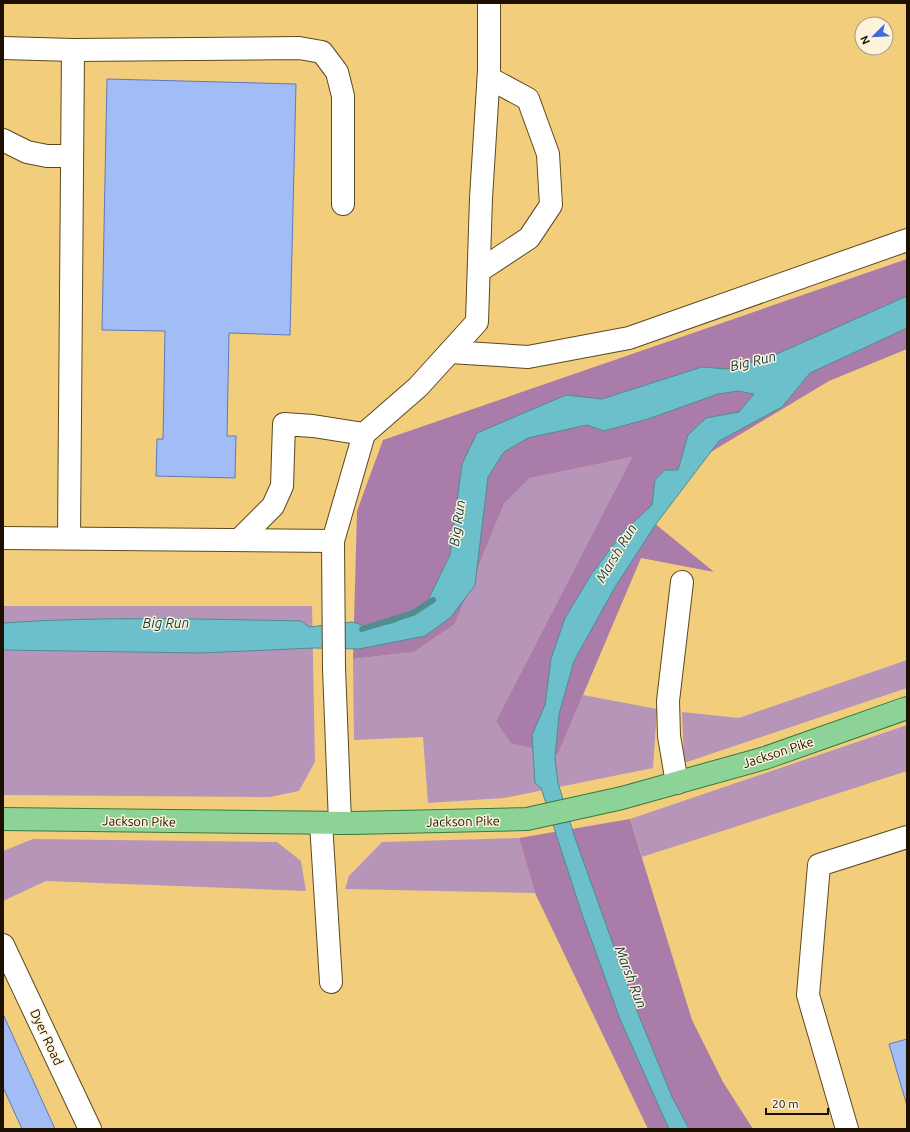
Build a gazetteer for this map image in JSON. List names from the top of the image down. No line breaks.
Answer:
{"streets":{"main road":["Jackson Pike"],"street":["Dyer Road"]},"water":["Big Run","Marsh Run"],"scale_bar":"20 m","north":"bottom left"}
